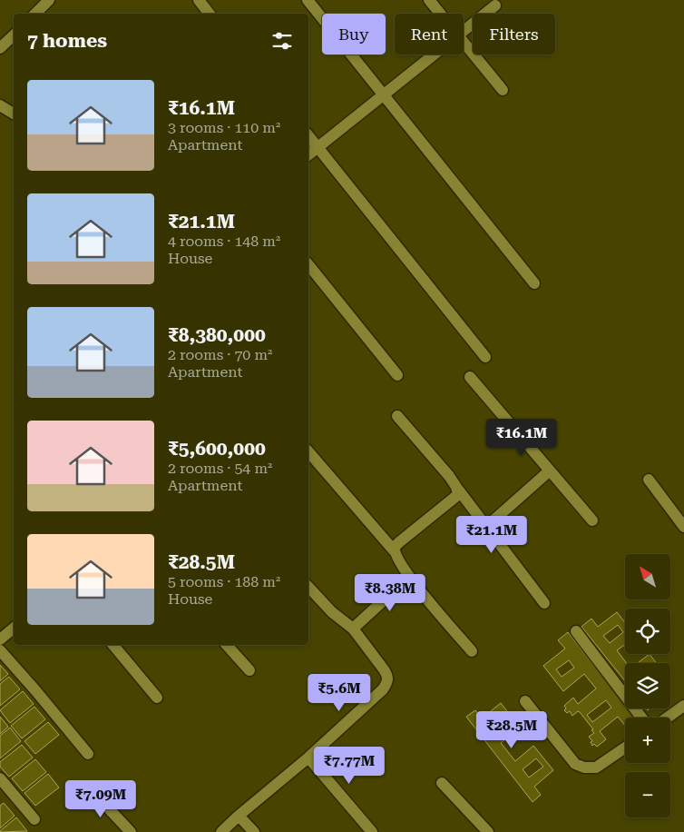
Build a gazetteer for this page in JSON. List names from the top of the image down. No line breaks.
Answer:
{"north":"top left","page":{"chip":["Buy","Rent","Filters"],"heading":"7 homes","list":[{"name":"₹16.1M","note":"3 rooms · 110 m² · Apartment"},{"name":"₹21.1M","note":"4 rooms · 148 m² · House"},{"name":"₹8,380,000","note":"2 rooms · 70 m² · Apartment"},{"name":"₹5,600,000","note":"2 rooms · 54 m² · Apartment"},{"name":"₹28.5M","note":"5 rooms · 188 m² · House"}],"price":["₹16.1M","₹21.1M","₹8.38M","₹5.6M","₹28.5M","₹7.77M","₹7.09M"],"map_buttons":["+","−"]}}
